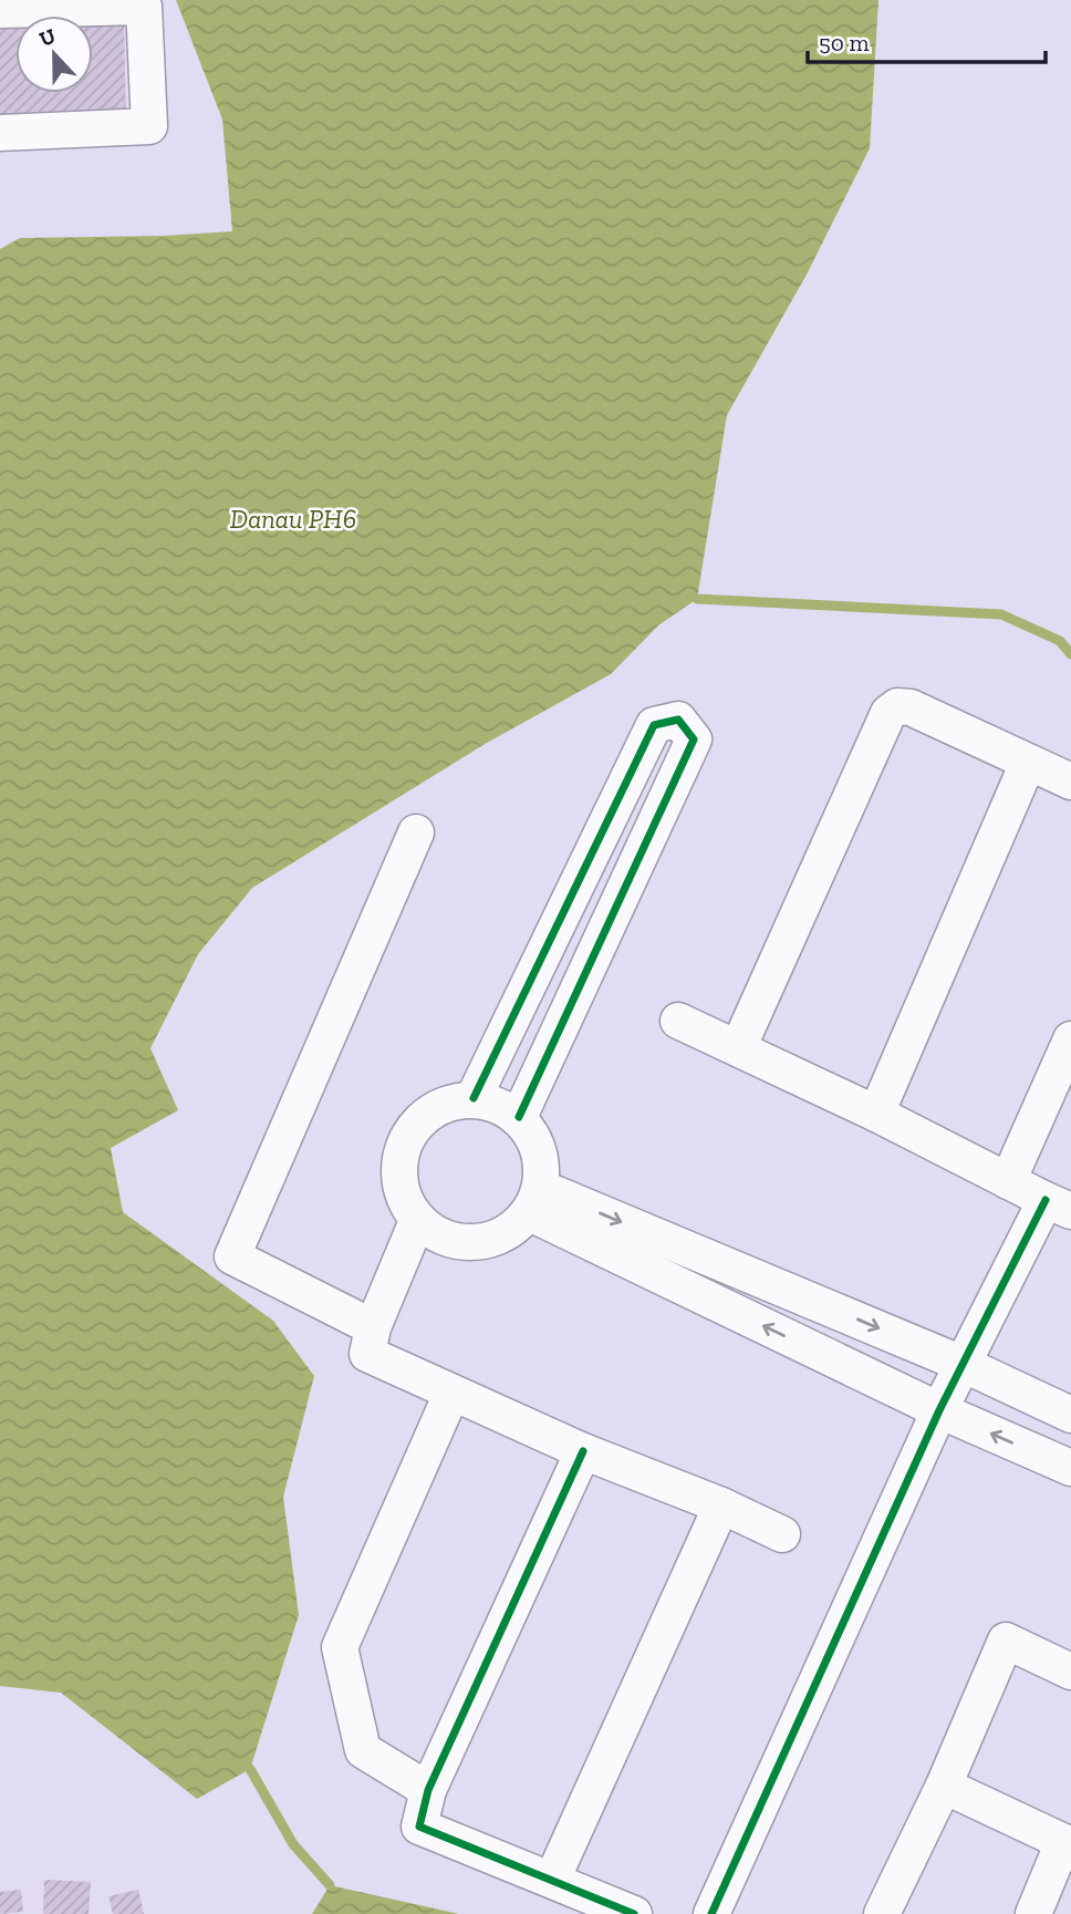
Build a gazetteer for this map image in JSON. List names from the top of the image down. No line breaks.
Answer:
{"water":["Danau PH6"],"scale_bar":"50 m","north":"top"}
